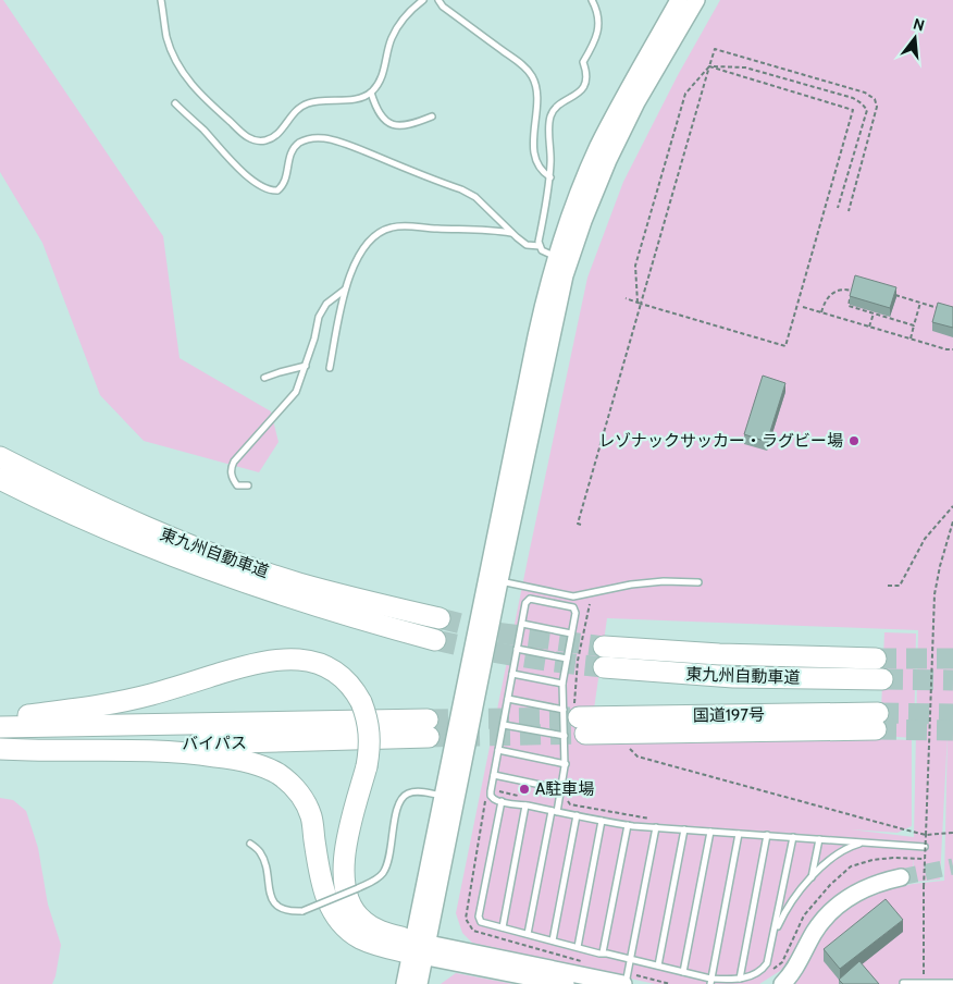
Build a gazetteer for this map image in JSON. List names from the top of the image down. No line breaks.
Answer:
{"streets":{"highway":["東九州自動車道","国道197号","バイパス"]},"places":["レゾナックサッカー・ラグビー場","A駐車場"],"north":"top"}
